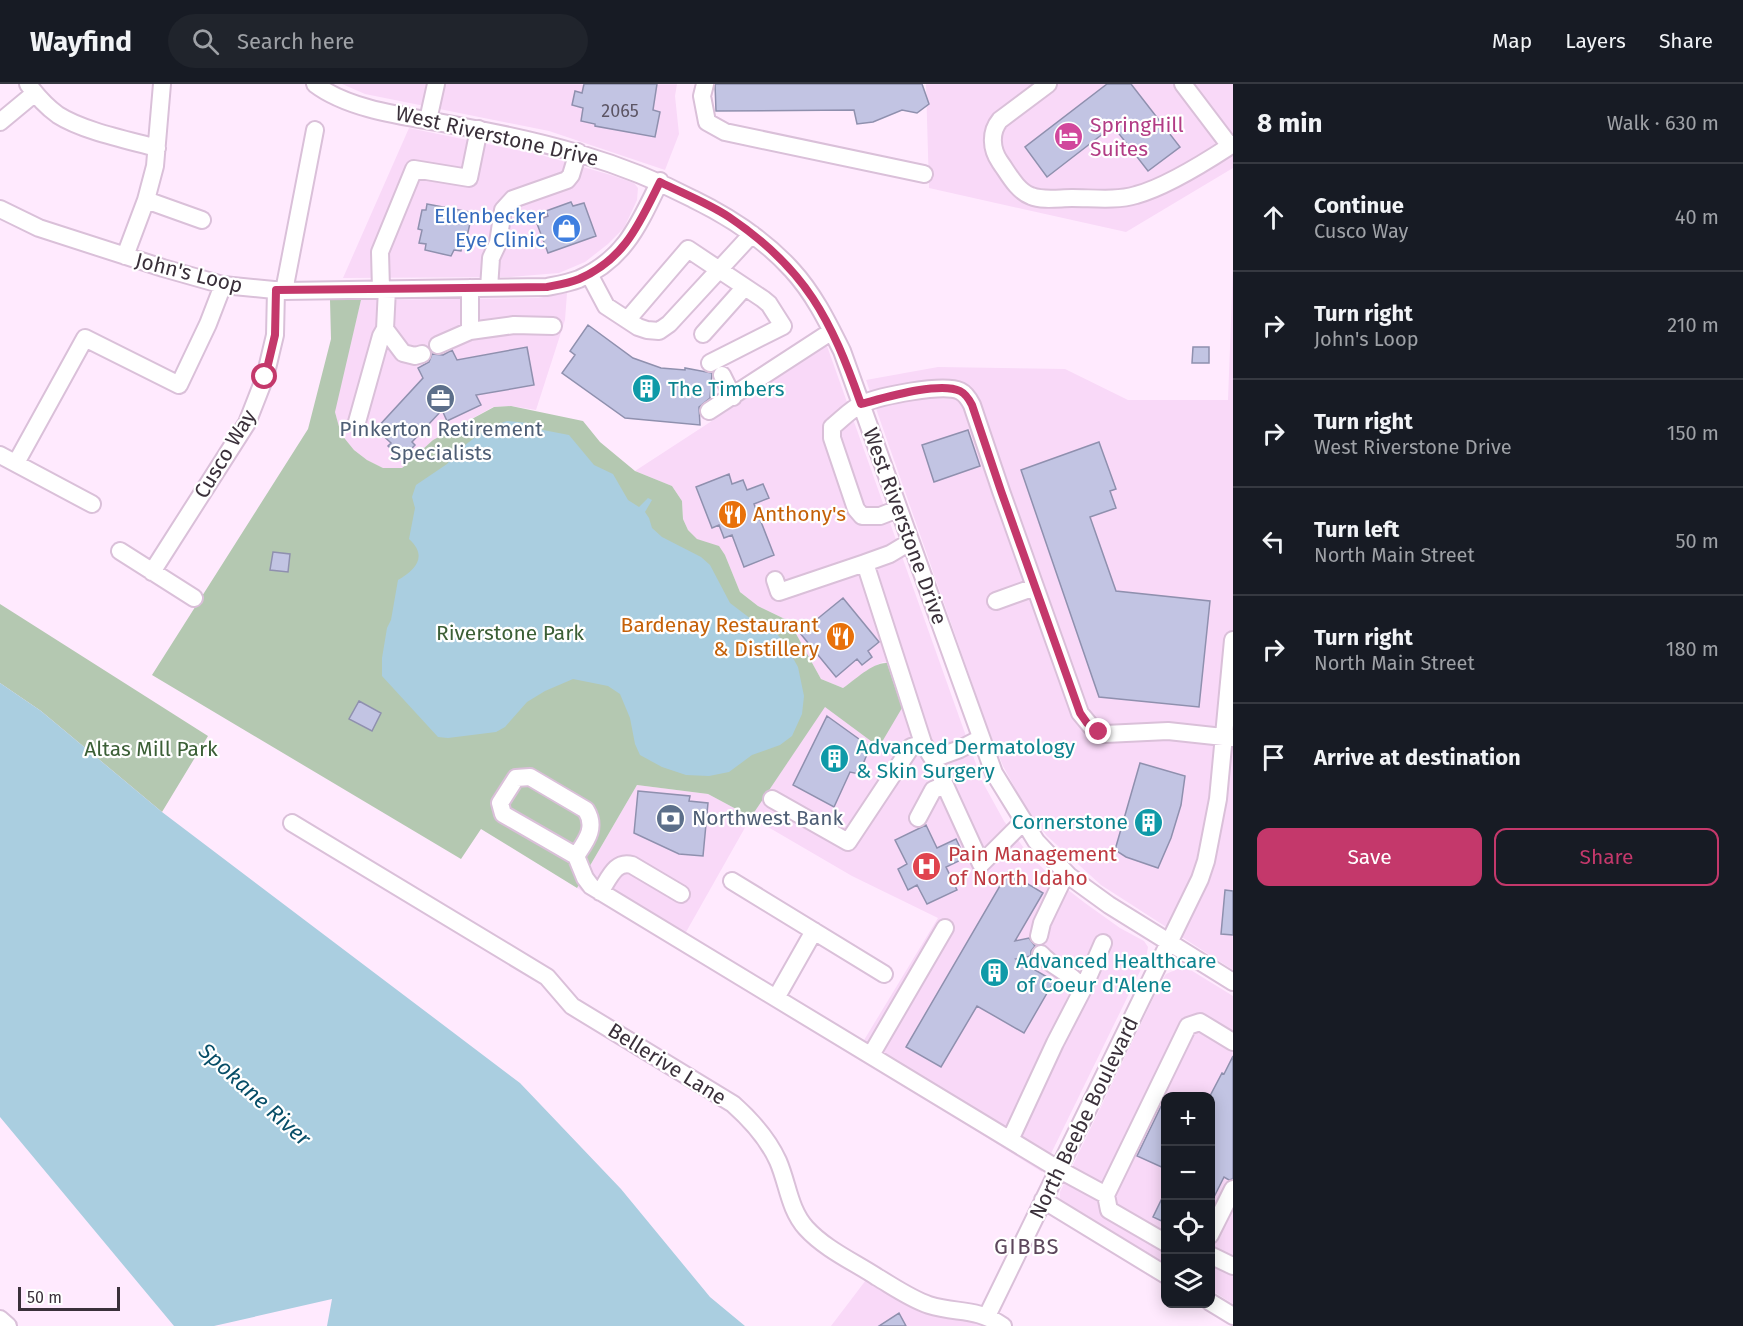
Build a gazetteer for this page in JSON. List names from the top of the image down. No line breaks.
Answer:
{"streets":{"street":["West Riverstone Drive","John's Loop","Cusco Way","Bellerive Lane","North Beebe Boulevard"]},"crossings":[["West Riverstone Drive","John's Loop"],["West Riverstone Drive","North Beebe Boulevard"],["John's Loop","Cusco Way"],["Bellerive Lane","North Beebe Boulevard"]],"districts":["GIBBS"],"water":["Spokane River"],"parks":["Riverstone Park","Altas Mill Park"],"places":{"hotel":["SpringHill Suites"],"shop":["Ellenbecker Eye Clinic"],"building":["The Timbers","Advanced Dermatology & Skin Surgery","Cornerstone","Advanced Healthcare of Coeur d'Alene"],"office":["Pinkerton Retirement Specialists"],"restaurant":["Anthony's","Bardenay Restaurant & Distillery"],"bank":["Northwest Bank"],"hospital":["Pain Management of North Idaho"]},"house_numbers":["2065"],"scale_bar":"50 m","page":{"header":"Wayfind","search":"Search here","nav":["Map","Layers","Share"],"heading":["8 min","Walk · 630 m"],"list":[["Continue","Cusco Way","40 m"],["Turn right","John's Loop","210 m"],["Turn right","West Riverstone Drive","150 m"],["Turn left","North Main Street","50 m"],["Turn right","North Main Street","180 m"],"Arrive at destination"],"buttons":["Save","Share"],"map_buttons":["+","−"],"scale":"50 m"}}
